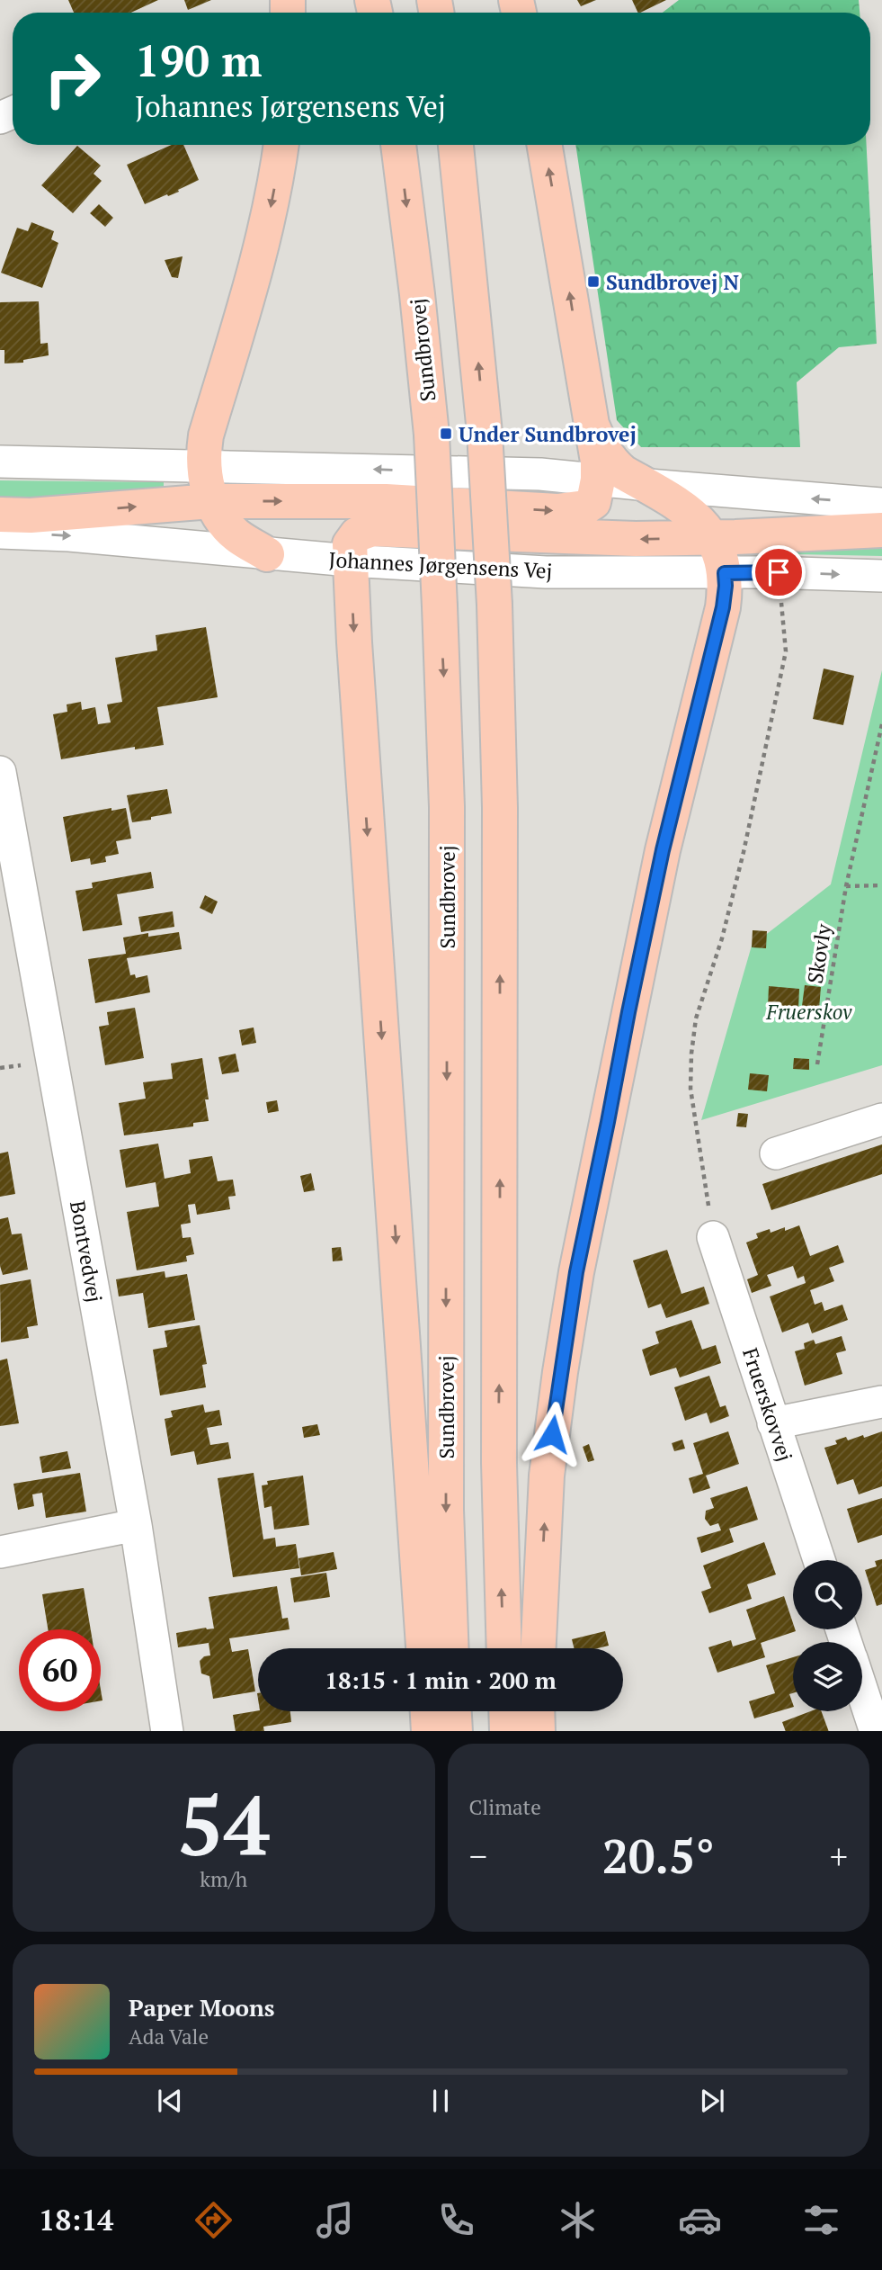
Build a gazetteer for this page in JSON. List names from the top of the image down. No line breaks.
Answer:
{"streets":{"main road":["Sundbrovej"],"street":["Johannes Jørgensens Vej","Bontvedvej","Fruerskovvej"],"path":["Skovly"]},"parks":["Fruerskov"],"places":{"transit":["Sundbrovej N","Under Sundbrovej"]},"page":{"turn":["190 m","Johannes Jørgensens Vej"],"limit":"60","trip":"18:15 · 1 min · 200 m","tile":[["54","km/h"],"Climate"],"heat":["−","20.5°","+"],"song":["Paper Moons","Ada Vale"],"tabs":"18:14"}}
